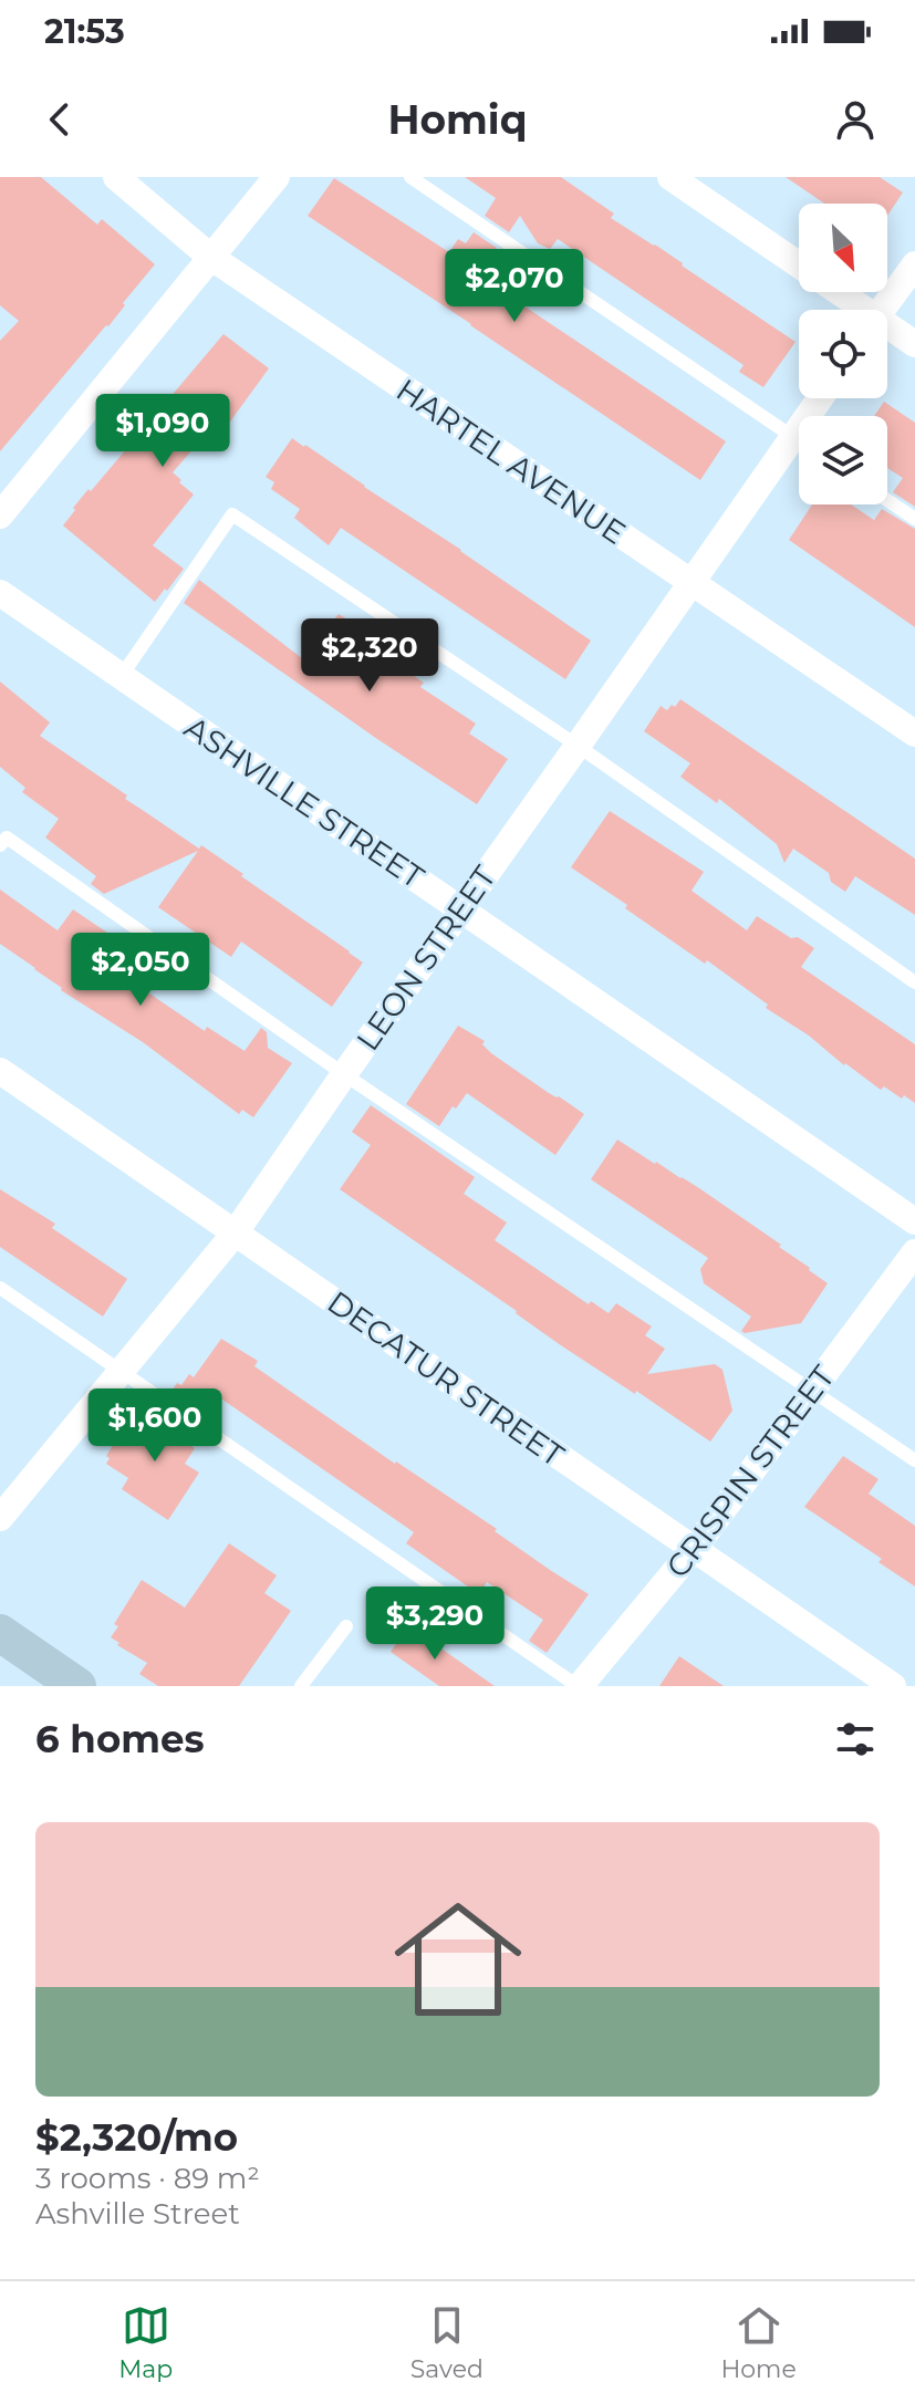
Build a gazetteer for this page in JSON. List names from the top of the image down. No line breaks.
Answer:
{"streets":{"street":["HARTEL AVENUE","ASHVILLE STREET","LEON STREET","DECATUR STREET","CRISPIN STREET"]},"crossings":[["HARTEL AVENUE","LEON STREET"],["ASHVILLE STREET","LEON STREET"],["LEON STREET","DECATUR STREET"],["DECATUR STREET","CRISPIN STREET"]],"north":"bottom right","page":{"status":"21:53","header":"Homiq","price":["$2,070","$1,090","$2,320","$2,050","$1,600","$3,290"],"heading":"6 homes","list":[{"name":"$2,320/mo","note":"3 rooms · 89 m² · Ashville Street"}],"tabs":["Map","Saved","Home"]}}
